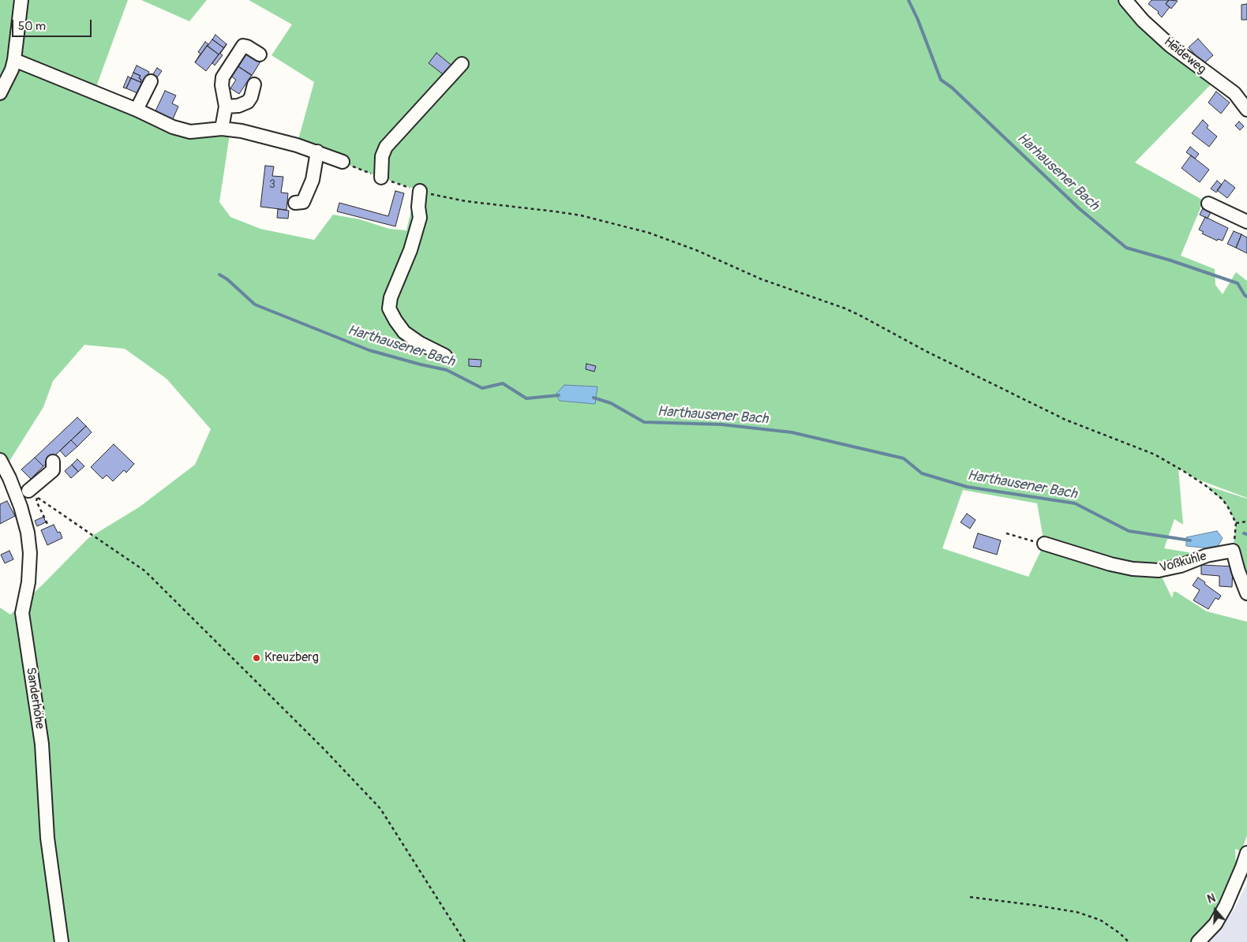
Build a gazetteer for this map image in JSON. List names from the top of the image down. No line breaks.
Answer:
{"streets":{"street":["Heideweg","Voßkuhle","Sanderhöhe"]},"water":["Harhausener Bach","Harthausener Bach"],"places":["Kreuzberg"],"house_numbers":["3"],"scale_bar":"50 m","north":"top"}
